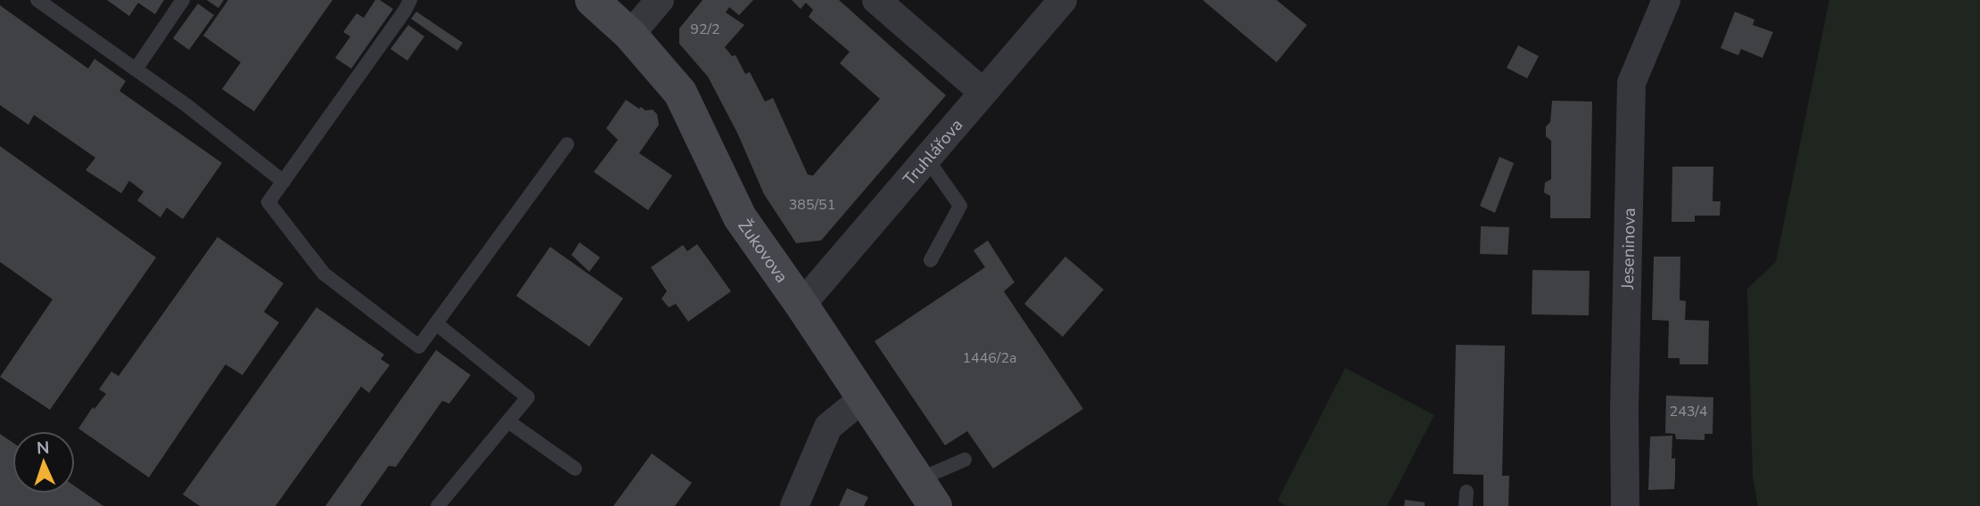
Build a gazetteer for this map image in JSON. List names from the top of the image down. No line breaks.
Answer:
{"streets":{"street":["Truhlářova","Jeseninova","Žukovova"]},"crossings":[["Truhlářova","Žukovova"]],"house_numbers":["92/2","385/51","1446/2a","243/4"],"north":"top"}
